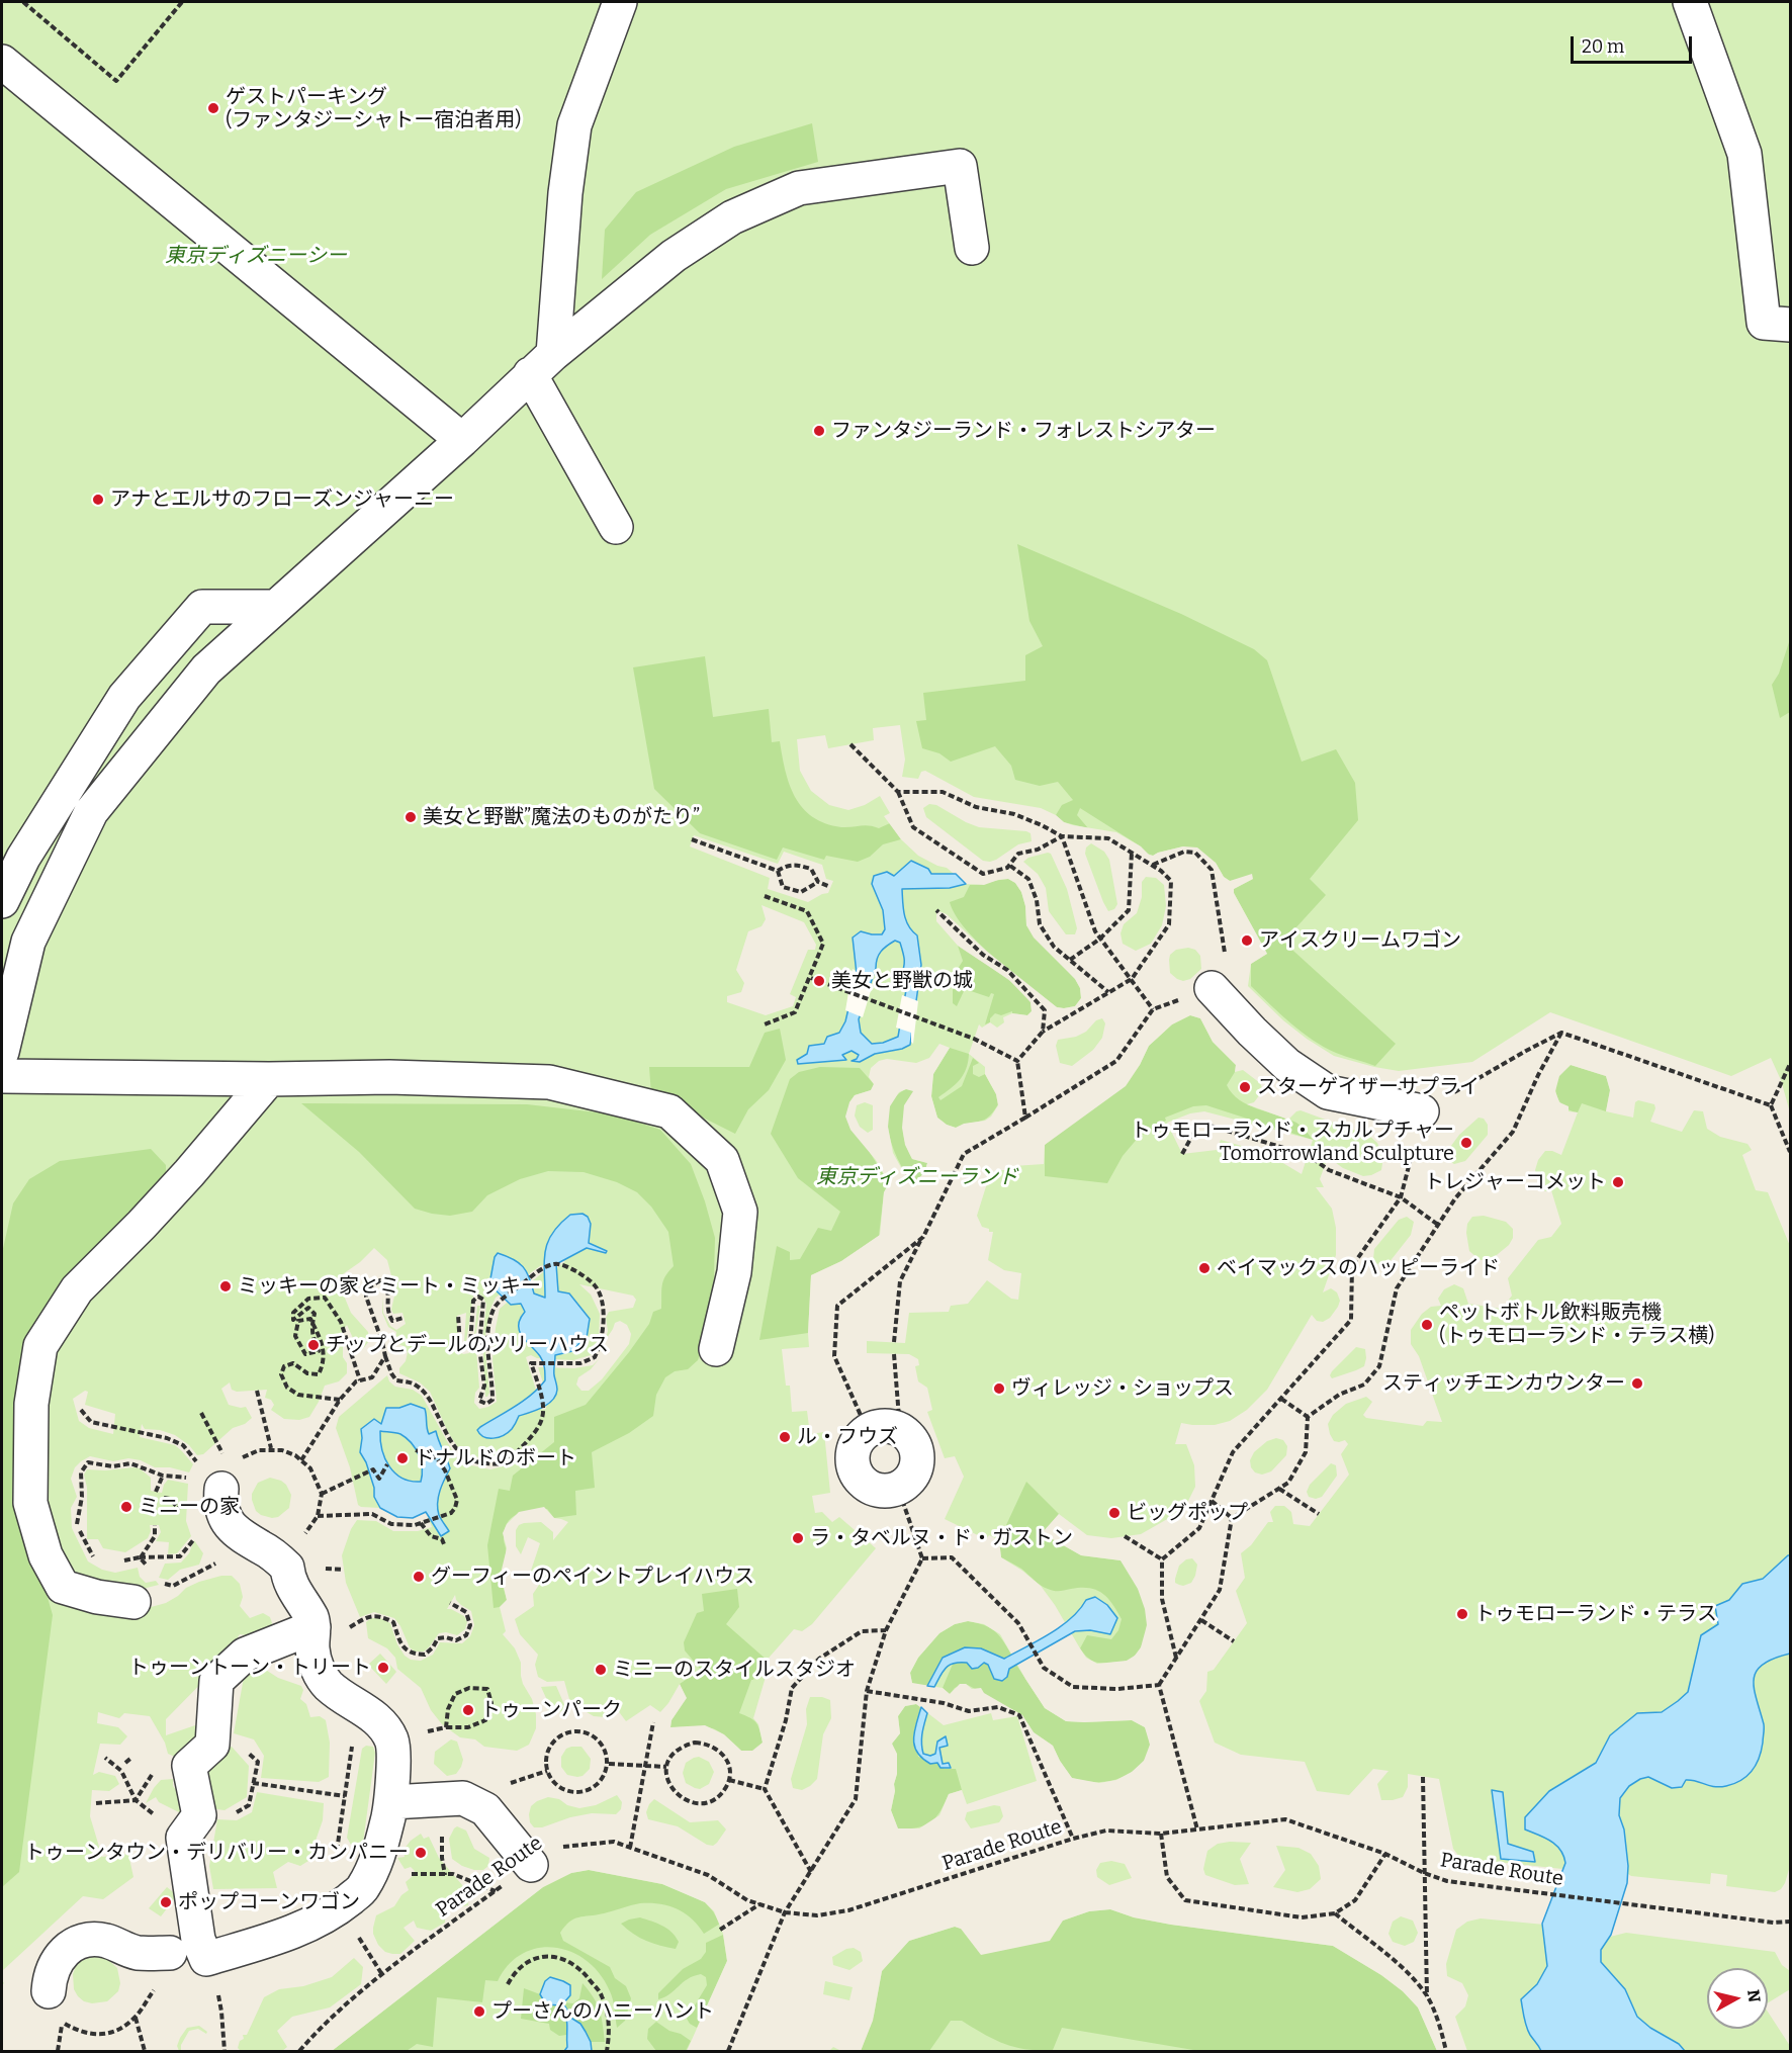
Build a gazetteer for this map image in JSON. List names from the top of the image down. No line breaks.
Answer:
{"streets":{"path":["Parade Route"]},"parks":["東京ディズニーシー","東京ディズニーランド"],"places":["ゲストパーキング (ファンタジーシャトー宿泊者用)","ファンタジーランド・フォレストシアター","アナとエルサのフローズンジャーニー","美女と野獣”魔法のものがたり”","アイスクリームワゴン","美女と野獣の城","スターゲイザーサプライ","トゥモローランド・スカルプチャー Tomorrowland Sculpture","トレジャーコメット","ベイマックスのハッピーライド","ミッキーの家とミート・ミッキー","ペットボトル飲料販売機 (トゥモローランド・テラス横)","チップとデールのツリーハウス","スティッチエンカウンター","ヴィレッジ・ショップス","ル・フウズ","ドナルドのボート","ミニーの家","ビッグポップ","ラ・タベルヌ・ド・ガストン","グーフィーのペイントプレイハウス","トゥモローランド・テラス","トゥーントーン・トリート","ミニーのスタイルスタジオ","トゥーンパーク","トゥーンタウン・デリバリー・カンパニー","ポップコーンワゴン","プーさんのハニーハント"],"scale_bar":"20 m","north":"right"}
